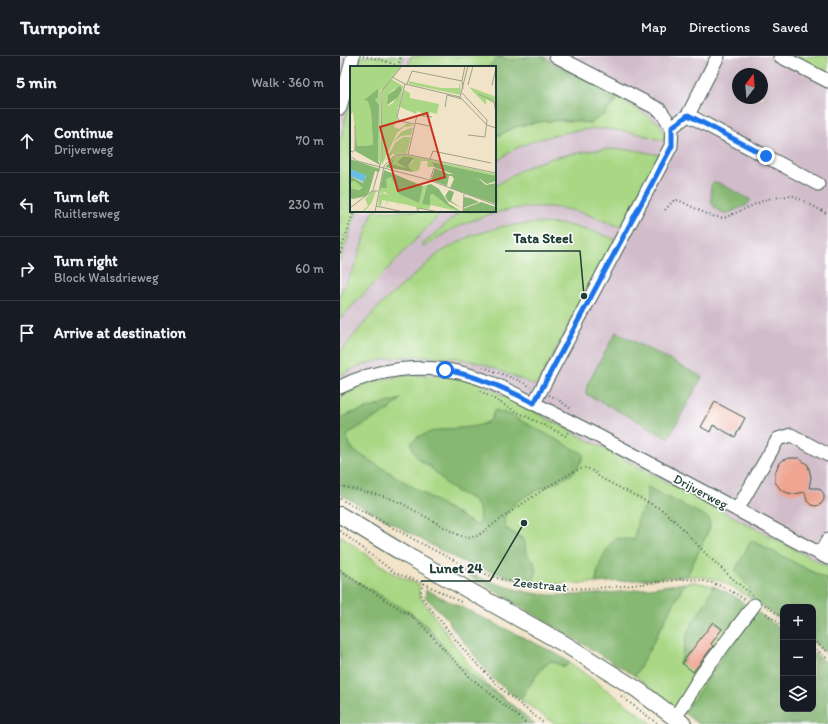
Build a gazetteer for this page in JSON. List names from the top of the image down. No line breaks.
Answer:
{"streets":{"street":["Drijverweg"],"path":["Zeestraat"]},"places":["Tata Steel","Lunet 24"],"north":"top","page":{"header":"Turnpoint","nav":["Map","Directions","Saved"],"heading":["5 min","Walk · 360 m"],"list":[["Continue","Drijverweg","70 m"],["Turn left","Ruitlersweg","230 m"],["Turn right","Block Walsdrieweg","60 m"],"Arrive at destination"],"map_buttons":["+","−"]}}
